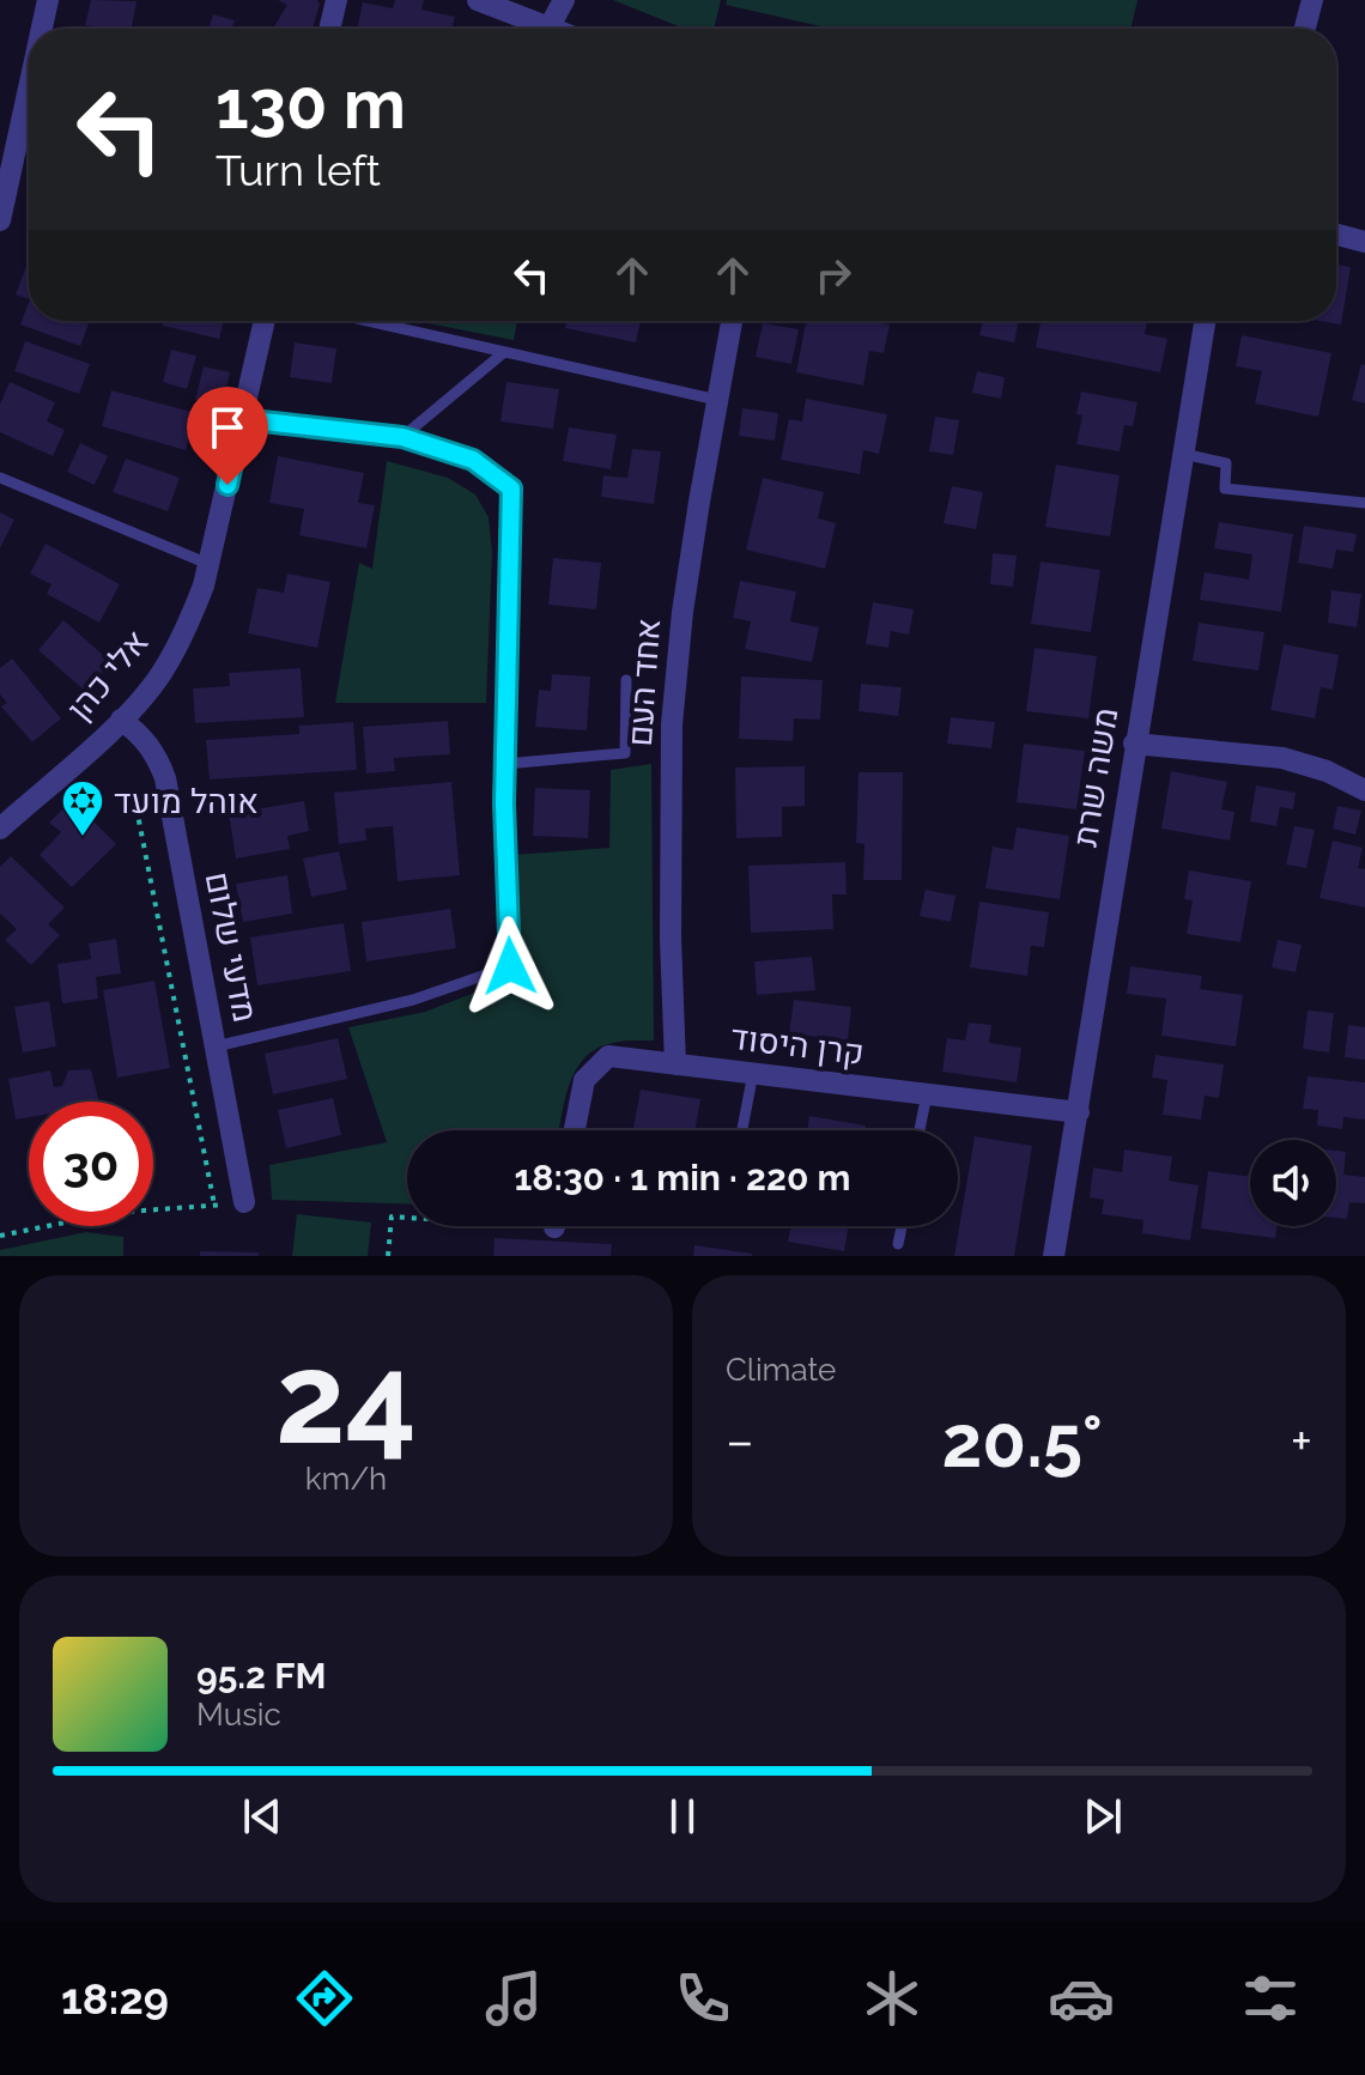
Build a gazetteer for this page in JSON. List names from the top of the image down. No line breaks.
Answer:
{"streets":{"street":["אלי כהן","אחד העם","משה שרת","מדעי שלום","קרן היסוד"]},"crossings":[["אלי כהן","מדעי שלום"],["אחד העם","קרן היסוד"],["משה שרת","קרן היסוד"]],"places":{"synagogue":["אוהל מועד"]},"page":{"turn":["130 m","Turn left"],"limit":"30","trip":"18:30 · 1 min · 220 m","tile":[["24","km/h"],"Climate"],"heat":["−","20.5°","+"],"song":["95.2 FM","Music"],"tabs":"18:29"}}
